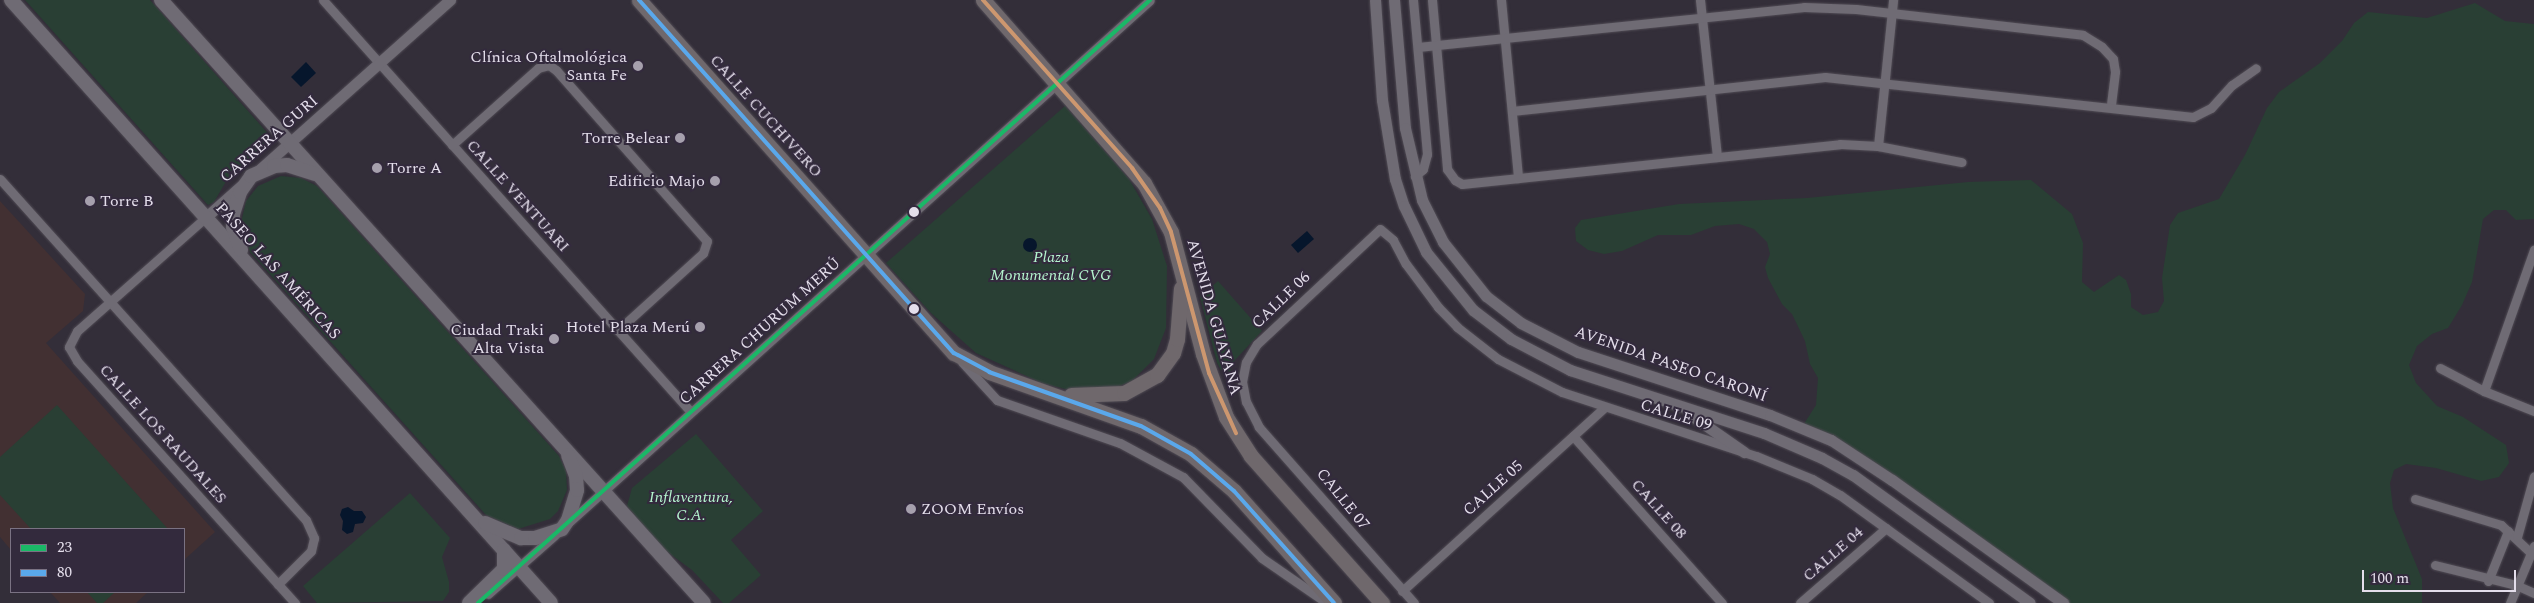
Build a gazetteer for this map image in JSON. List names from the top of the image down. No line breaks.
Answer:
{"streets":{"main road":["CALLE CUCHIVERO","PASEO LAS AMÉRICAS","AVENIDA GUAYANA"],"street":["CARRERA GURI","CALLE VENTUARI","CALLE 06","CARRERA CHURUM MERÚ","AVENIDA PASEO CARONÍ","CALLE 09","CALLE LOS RAUDALES","CALLE 05","CALLE 07","CALLE 08","CALLE 04"]},"crossings":[["CALLE CUCHIVERO","CARRERA CHURUM MERÚ"],["CARRERA GURI","CALLE VENTUARI"],["CARRERA GURI","PASEO LAS AMÉRICAS"],["CARRERA GURI","CALLE LOS RAUDALES"],["CALLE VENTUARI","CARRERA CHURUM MERÚ"],["PASEO LAS AMÉRICAS","CARRERA CHURUM MERÚ"],["CALLE 06","CALLE 09"],["CALLE 06","CALLE 07"],["AVENIDA GUAYANA","CARRERA CHURUM MERÚ"],["CALLE 09","CALLE 05"],["CALLE 09","CALLE 04"],["CALLE 05","CALLE 07"],["CALLE 05","CALLE 08"]],"parks":["Plaza Monumental CVG","Inflaventura, C.A."],"places":["Clínica Oftalmológica Santa Fe","Torre Belear","Torre A","Edificio Majo","Torre B","Hotel Plaza Merú","Ciudad Traki Alta Vista","ZOOM Envíos"],"lines":["transit line 23","transit line 80"],"legend":["23","80"],"scale_bar":"100 m"}
